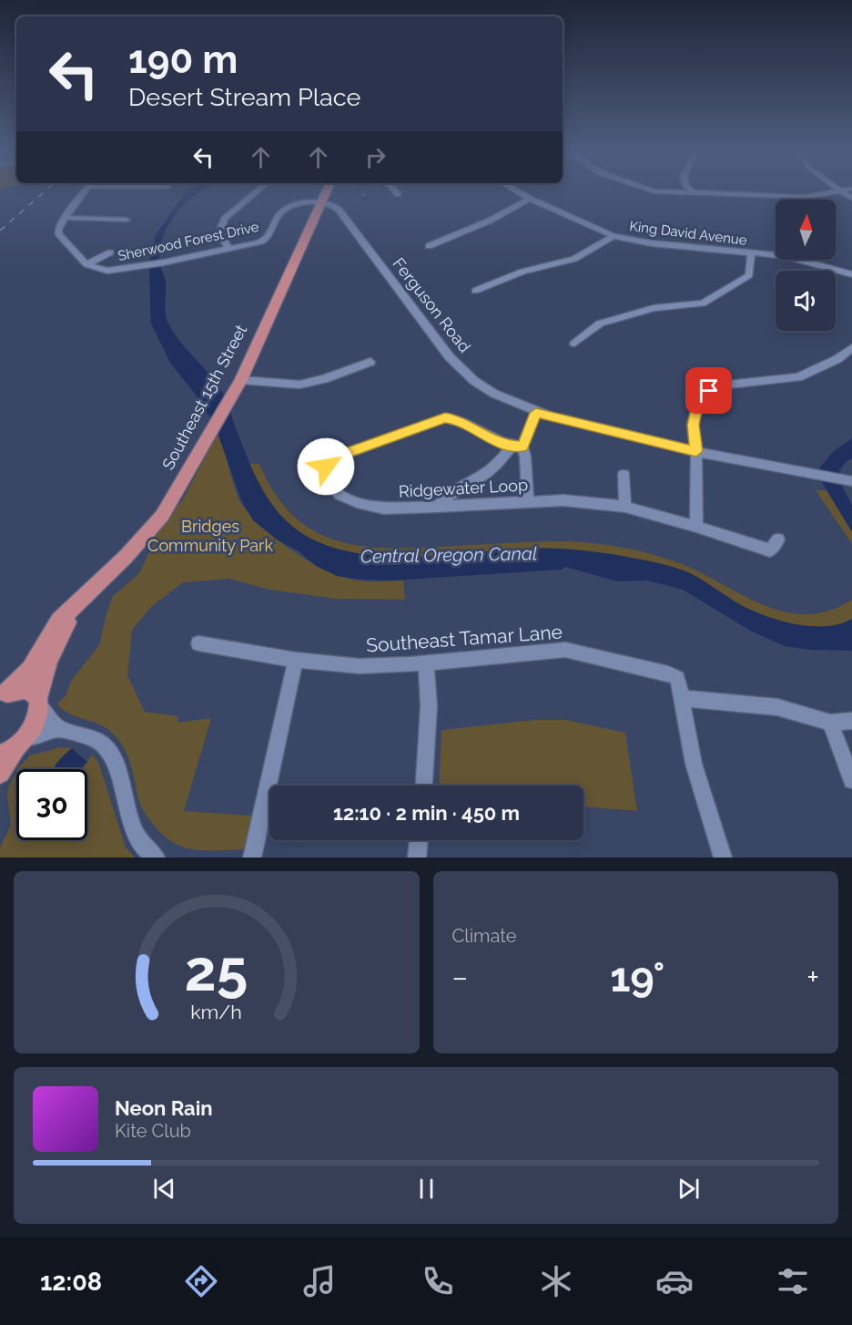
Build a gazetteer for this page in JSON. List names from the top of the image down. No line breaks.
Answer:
{"streets":{"main road":["Southeast 15th Street"],"street":["King David Avenue","Sherwood Forest Drive","Ferguson Road","Ridgewater Loop","Southeast Tamar Lane"]},"crossings":[["Sherwood Forest Drive","Ferguson Road"],["Sherwood Forest Drive","Southeast 15th Street"],["Ferguson Road","Southeast 15th Street"]],"water":["Central Oregon Canal"],"parks":["Bridges Community Park"],"north":"top","page":{"turn":["190 m","Desert Stream Place"],"limit":"30","trip":"12:10 · 2 min · 450 m","tile":"Climate","heat":["−","19°","+"],"song":["Neon Rain","Kite Club"],"tabs":"12:08","gauge":["25","km/h"]}}
